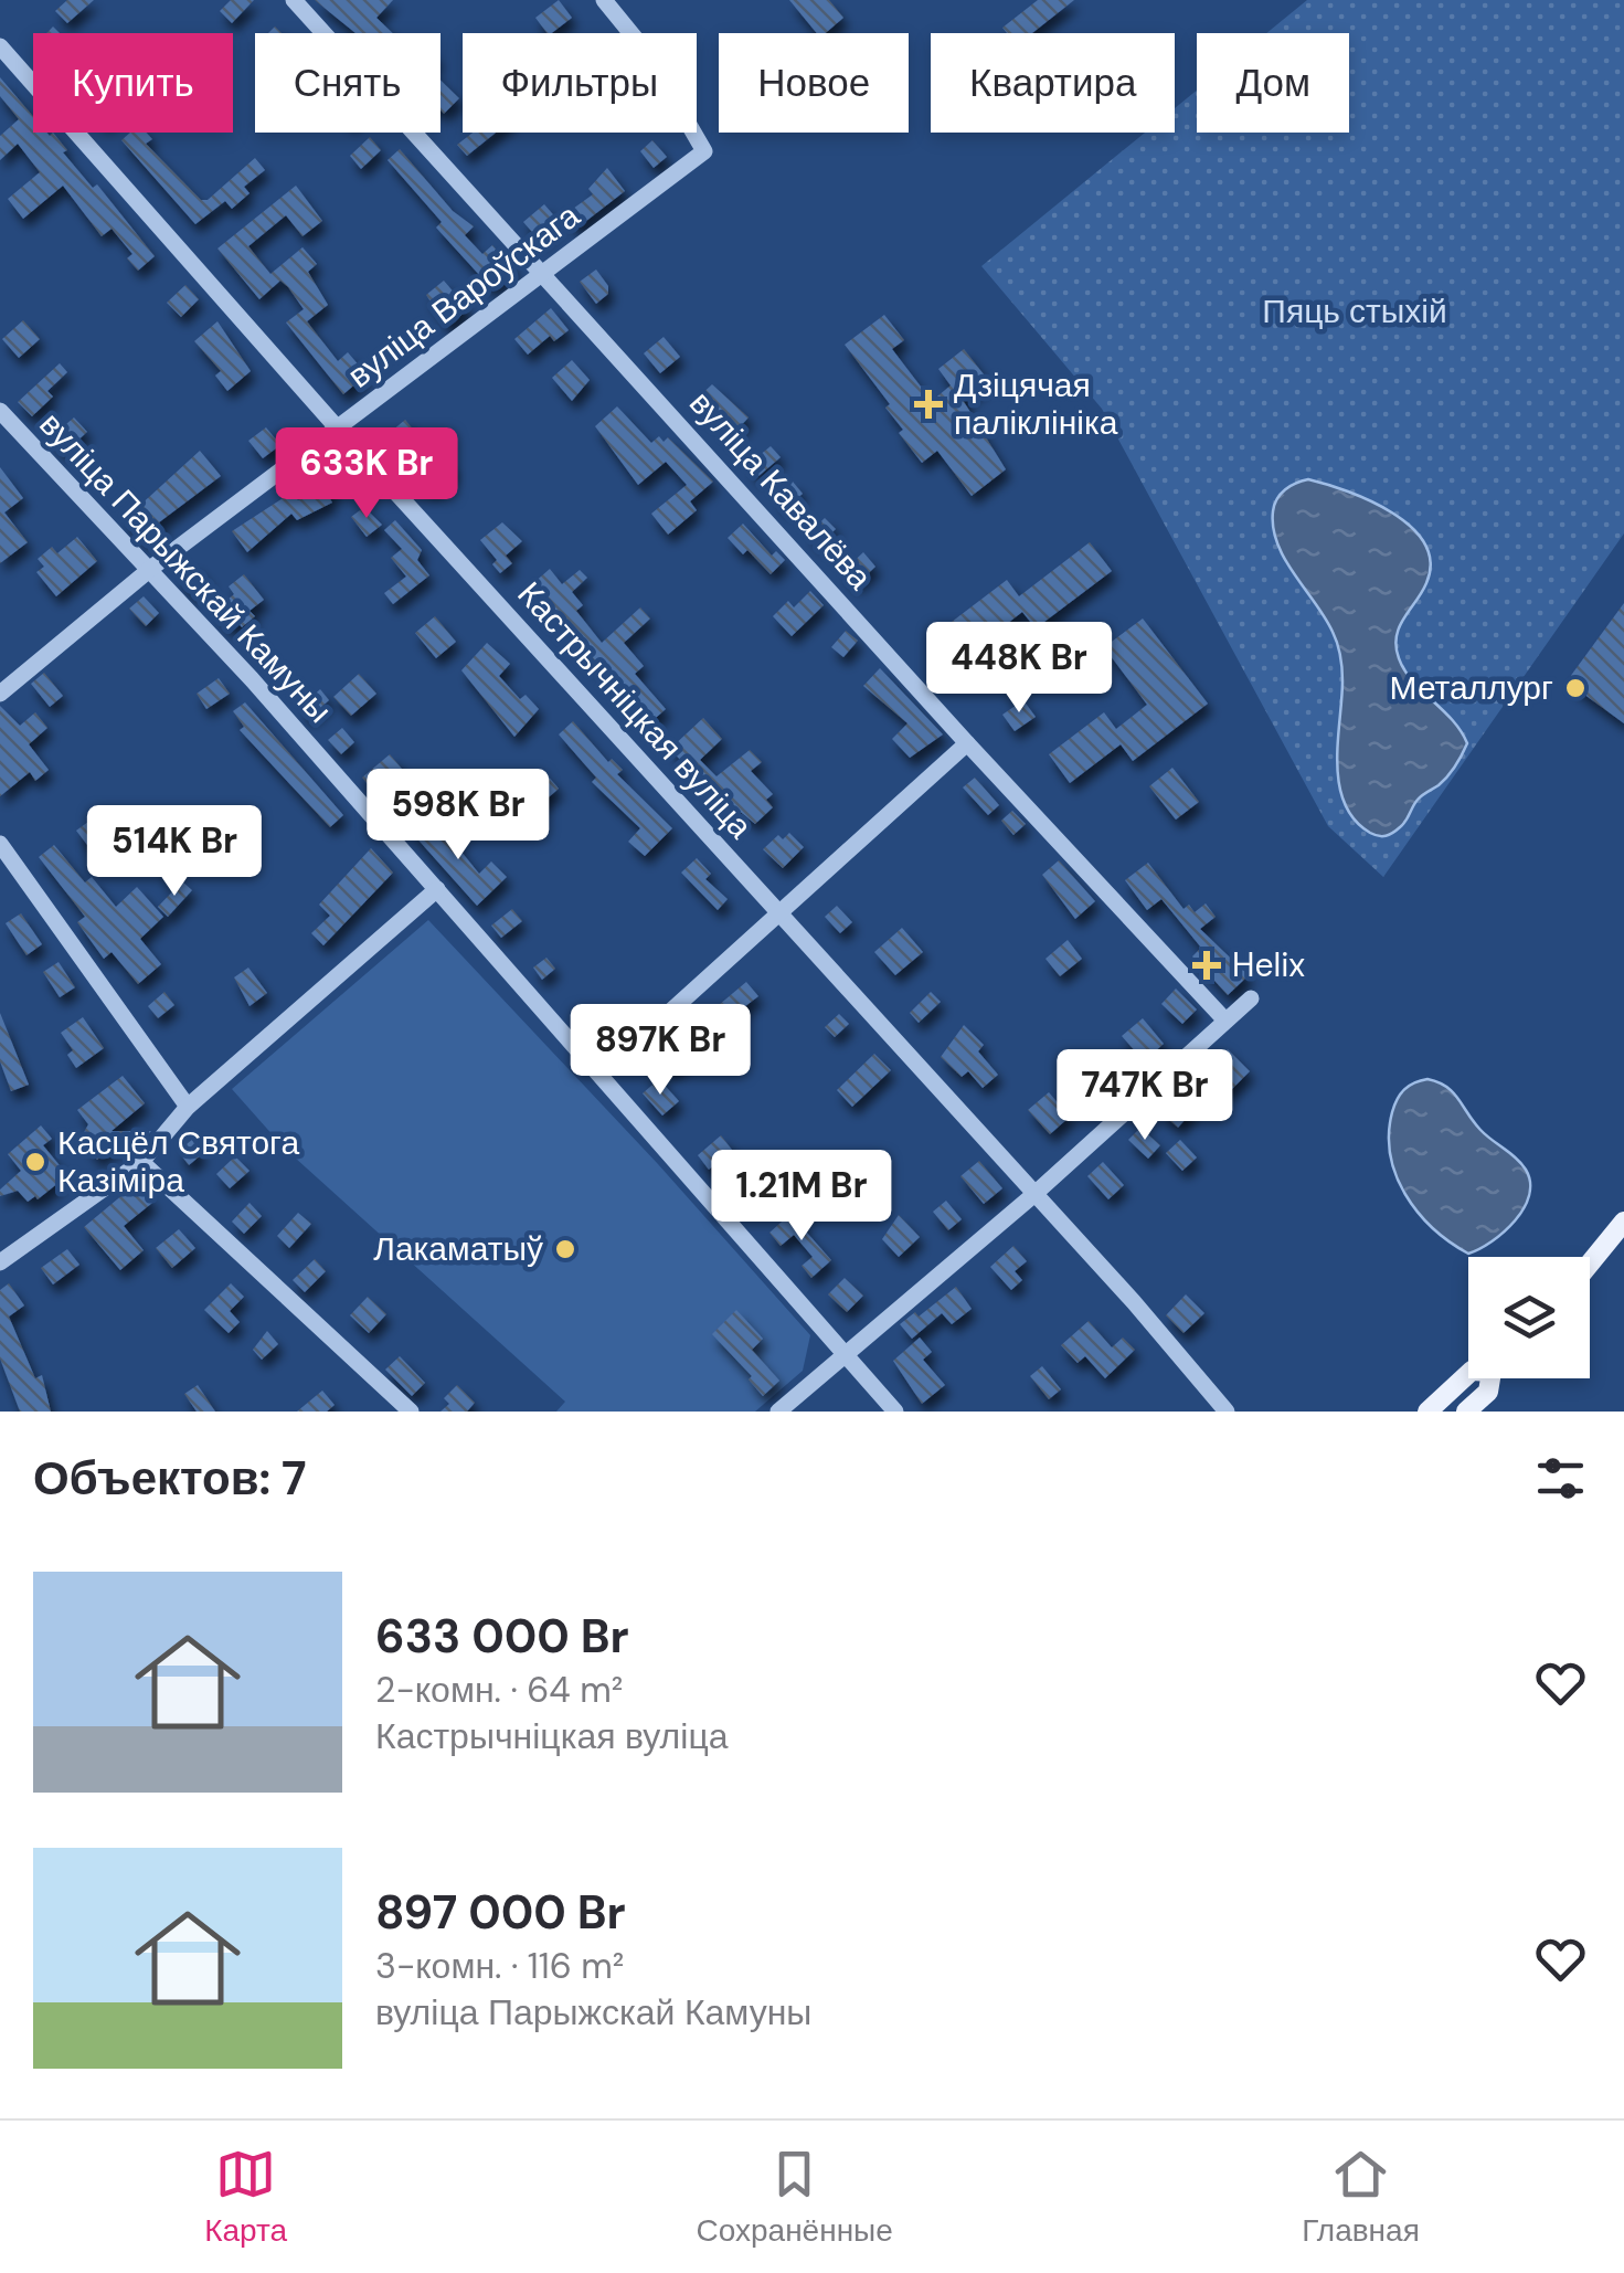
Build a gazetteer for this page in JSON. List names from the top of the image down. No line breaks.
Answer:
{"streets":{"street":["вуліца Вароўскага","вуліца Кавалёва","вуліца Парыжскай Камуны","Кастрычніцкая вуліца"]},"crossings":[["вуліца Вароўскага","вуліца Кавалёва"],["вуліца Вароўскага","вуліца Парыжскай Камуны"],["вуліца Вароўскага","Кастрычніцкая вуліца"]],"parks":["Пяць стыхій"],"places":{"health":["Дзіцячая паліклініка","Helix"],"other":["Металлург","Касцёл Святога Казіміра","Лакаматыў"]},"page":{"chip":["Купить","Снять","Фильтры","Новое","Квартира","Дом"],"price":["633K Br","448K Br","598K Br","514K Br","897K Br","747K Br","1.21M Br"],"heading":"Объектов: 7","list":[{"name":"633 000 Br","note":"2-комн. · 64 m² · Кастрычніцкая вуліца"},{"name":"897 000 Br","note":"3-комн. · 116 m² · вуліца Парыжскай Камуны"}],"tabs":["Карта","Сохранённые","Главная"]}}
